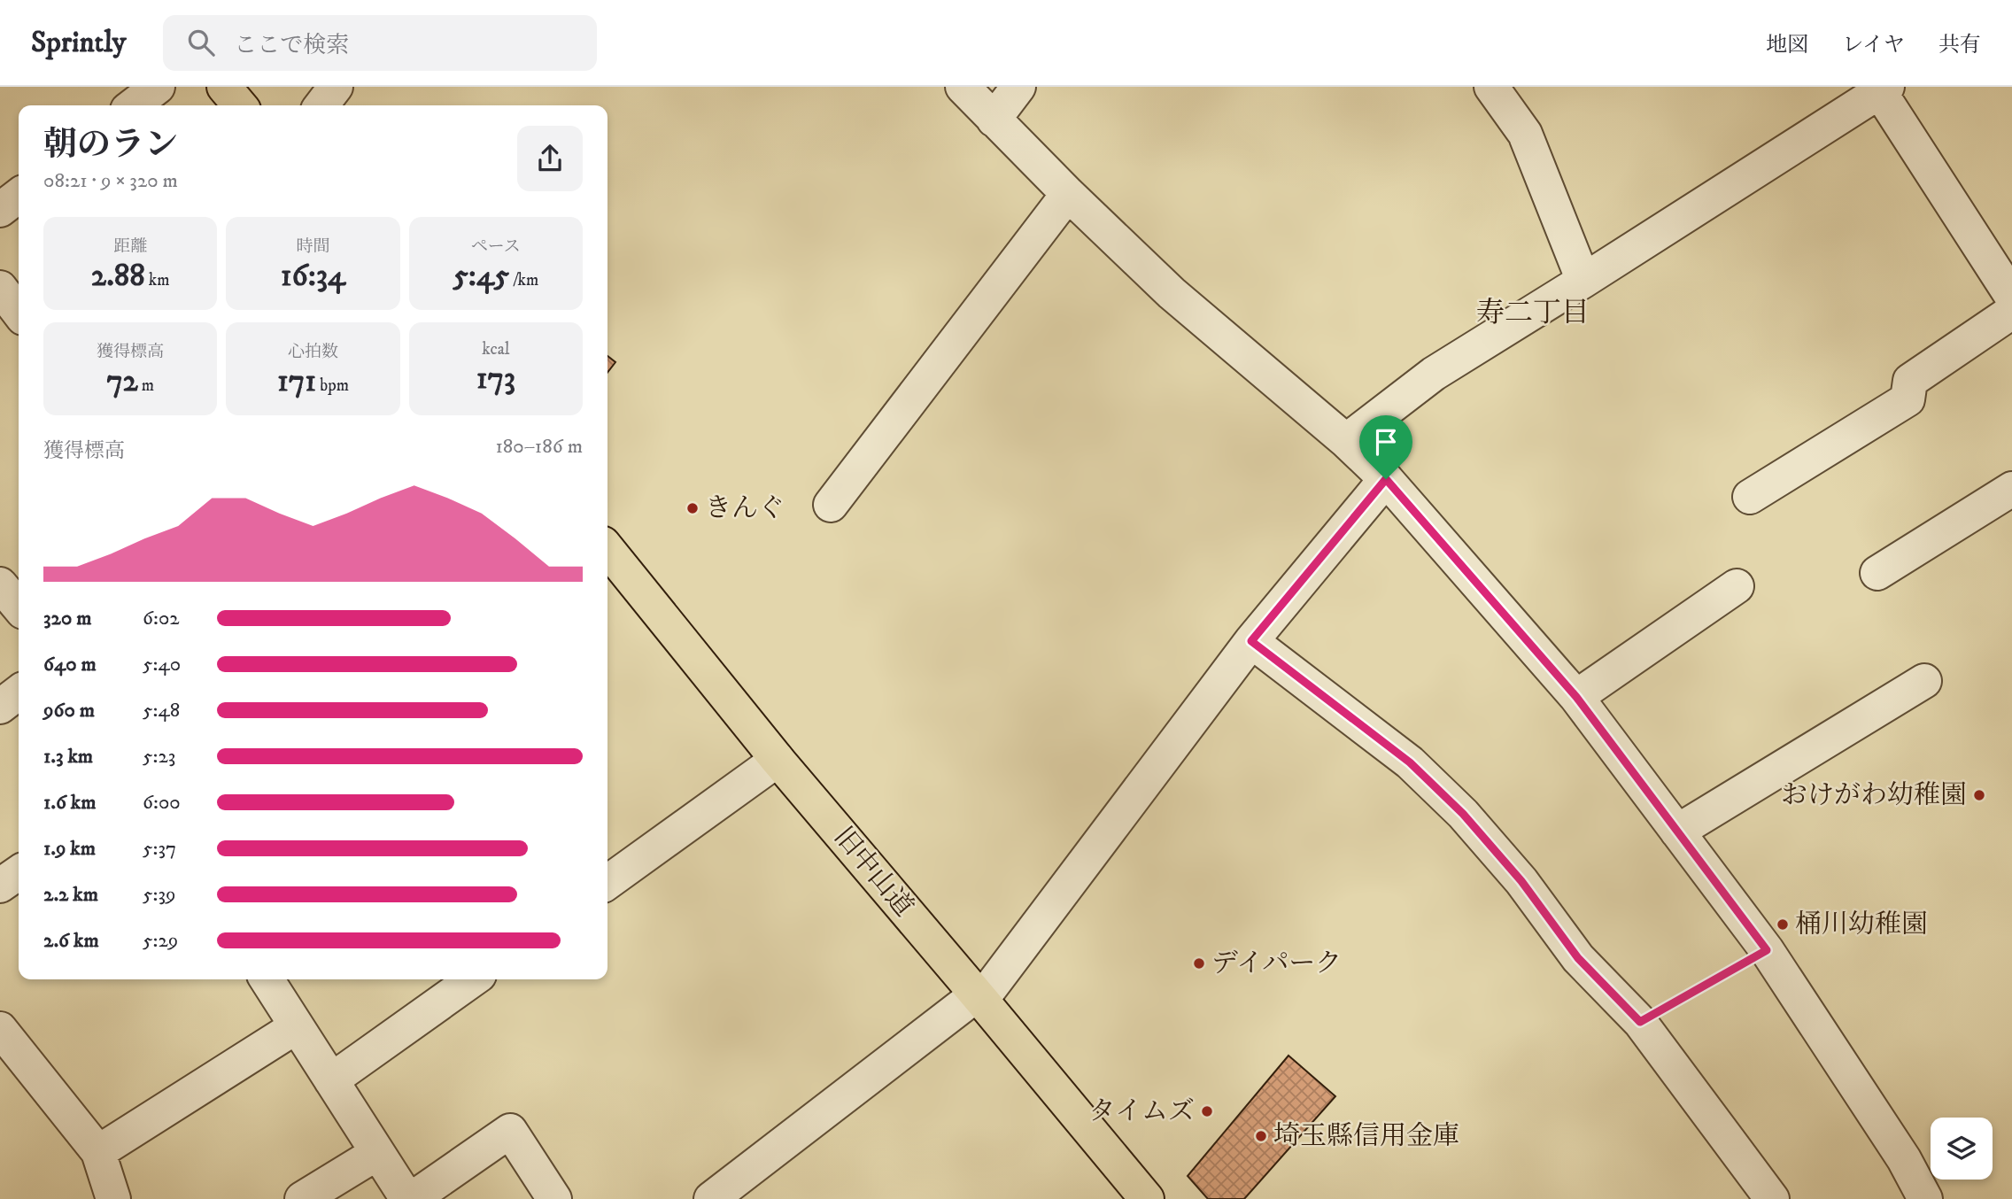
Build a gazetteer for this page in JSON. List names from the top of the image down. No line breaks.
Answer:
{"streets":{"main road":["旧中山道"]},"districts":["寿二丁目"],"places":["きんぐ","おけがわ幼稚園","桶川幼稚園","デイパーク","タイムズ","埼玉縣信用金庫"],"page":{"header":"Sprintly","search":"ここで検索","nav":["地図","レイヤ","共有"],"heading":["朝のラン","08:21 · 9 × 320 m"],"stats":[["距離","2.88 km"],["時間","16:34"],["ペース","5:45 /km"],["獲得標高","72 m"],["心拍数","171 bpm"],["kcal","173"]],"chart":["獲得標高","180–186 m"],"list":[{"name":"320 m","note":"6:02"},{"name":"640 m","note":"5:40"},{"name":"960 m","note":"5:48"},{"name":"1.3 km","note":"5:23"},{"name":"1.6 km","note":"6:00"},{"name":"1.9 km","note":"5:37"},{"name":"2.2 km","note":"5:39"},{"name":"2.6 km","note":"5:29"}]}}
